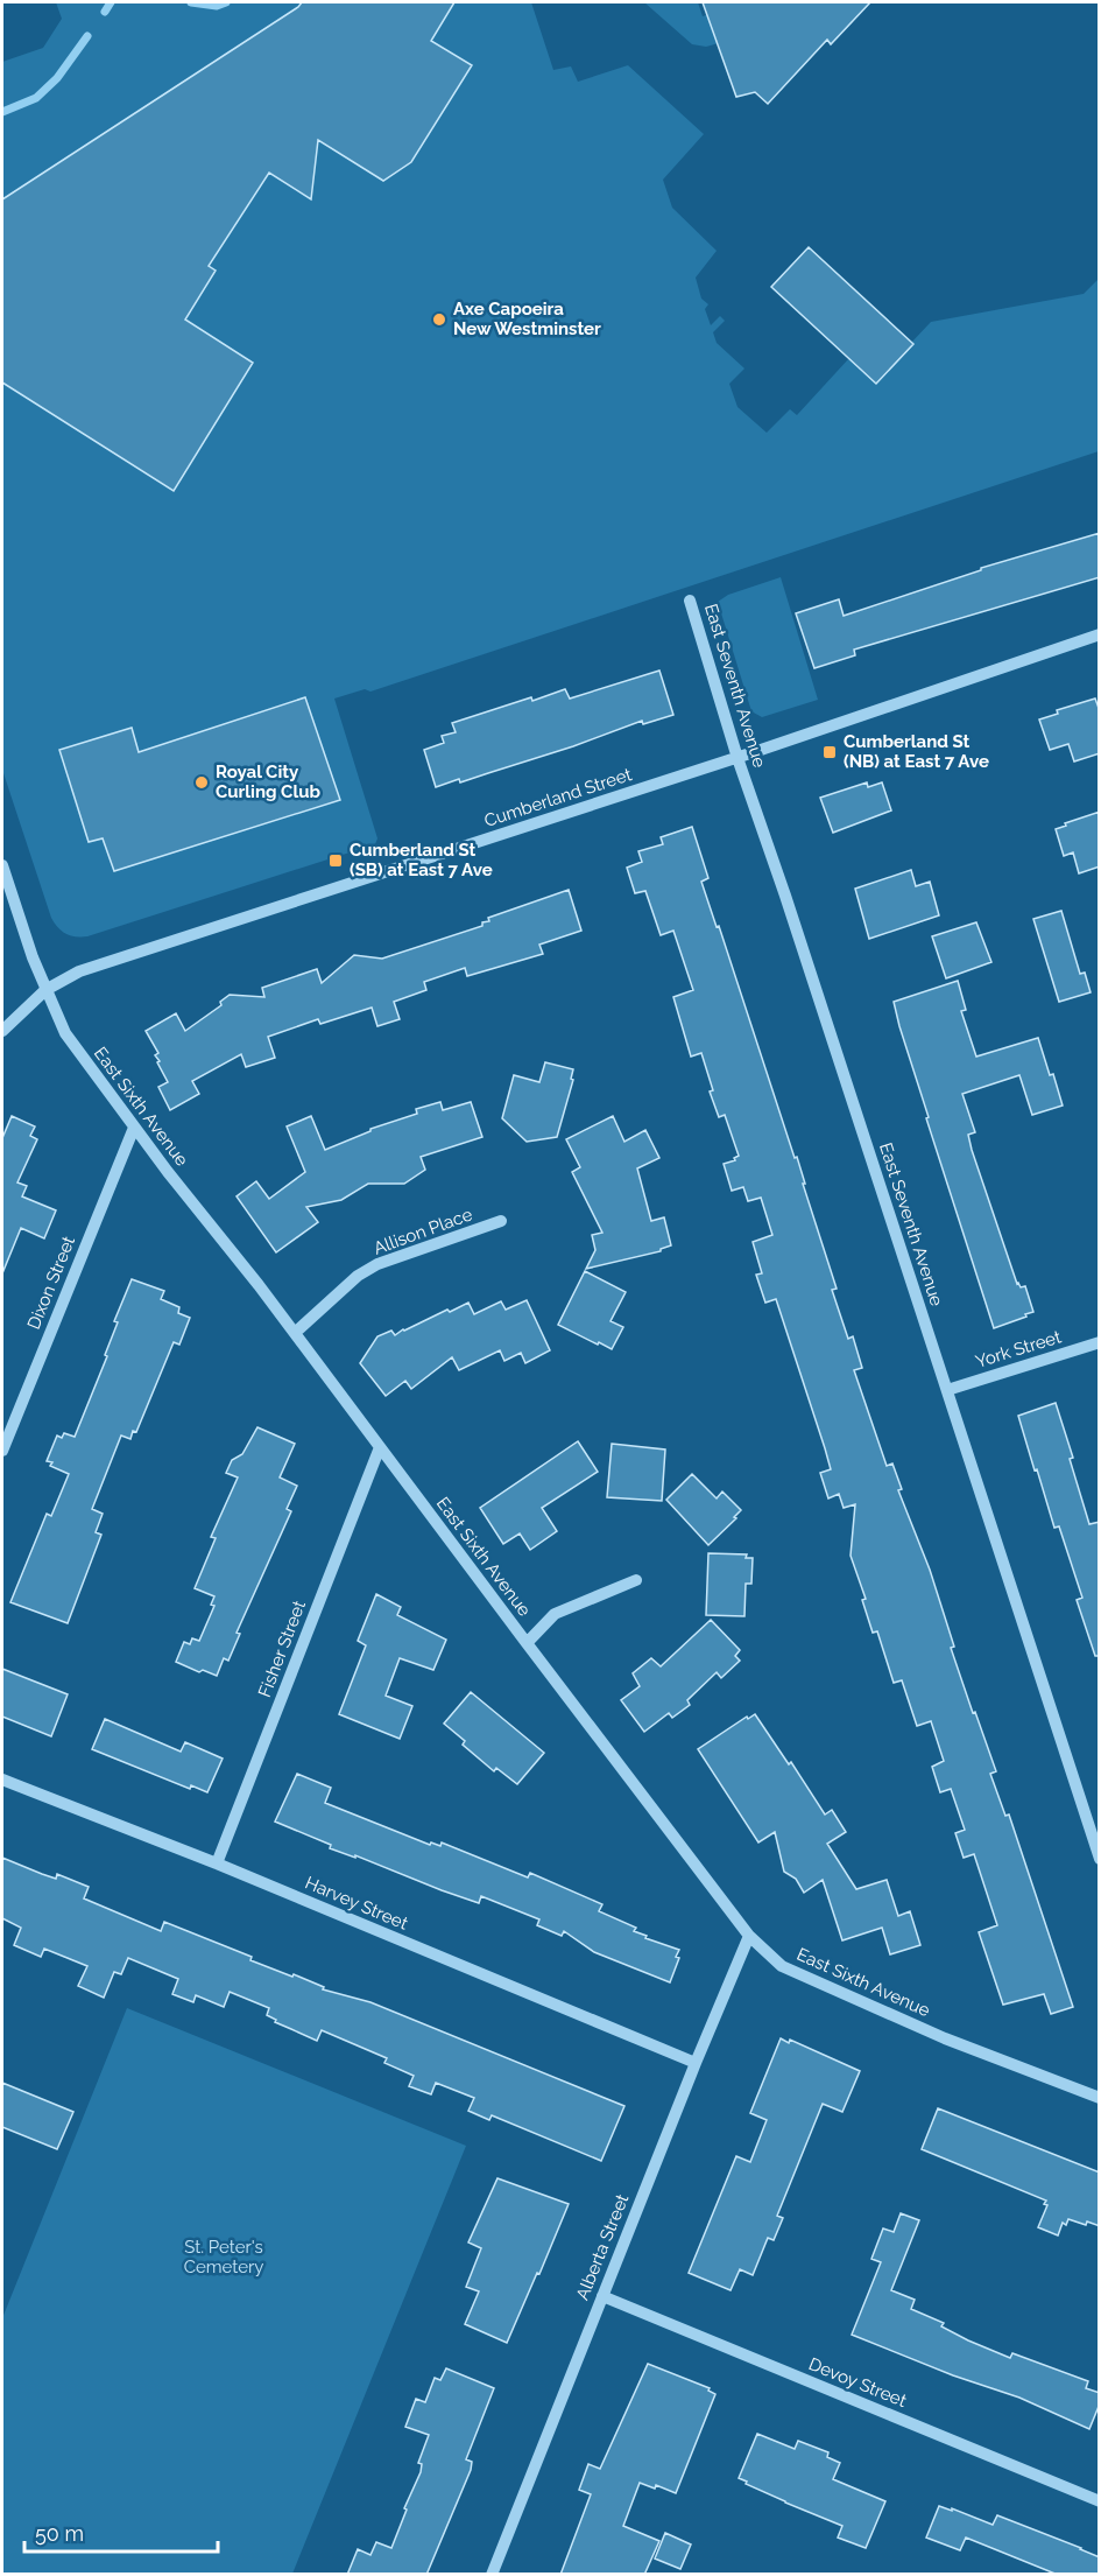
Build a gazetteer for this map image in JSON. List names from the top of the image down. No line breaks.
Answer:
{"streets":{"street":["East Seventh Avenue","Cumberland Street","East Sixth Avenue","Allison Place","Dixon Street","York Street","Fisher Street","Harvey Street","Alberta Street","Devoy Street"]},"crossings":[["East Seventh Avenue","Cumberland Street"],["East Seventh Avenue","York Street"],["Cumberland Street","East Sixth Avenue"],["East Sixth Avenue","Allison Place"],["East Sixth Avenue","Dixon Street"],["East Sixth Avenue","Fisher Street"],["East Sixth Avenue","Alberta Street"],["Fisher Street","Harvey Street"],["Harvey Street","Alberta Street"],["Alberta Street","Devoy Street"]],"parks":["St. Peter's Cemetery"],"places":{"other":["Axe Capoeira New Westminster","Royal City Curling Club"],"transit":["Cumberland St (NB) at East 7 Ave","Cumberland St (SB) at East 7 Ave"]},"scale_bar":"50 m"}
